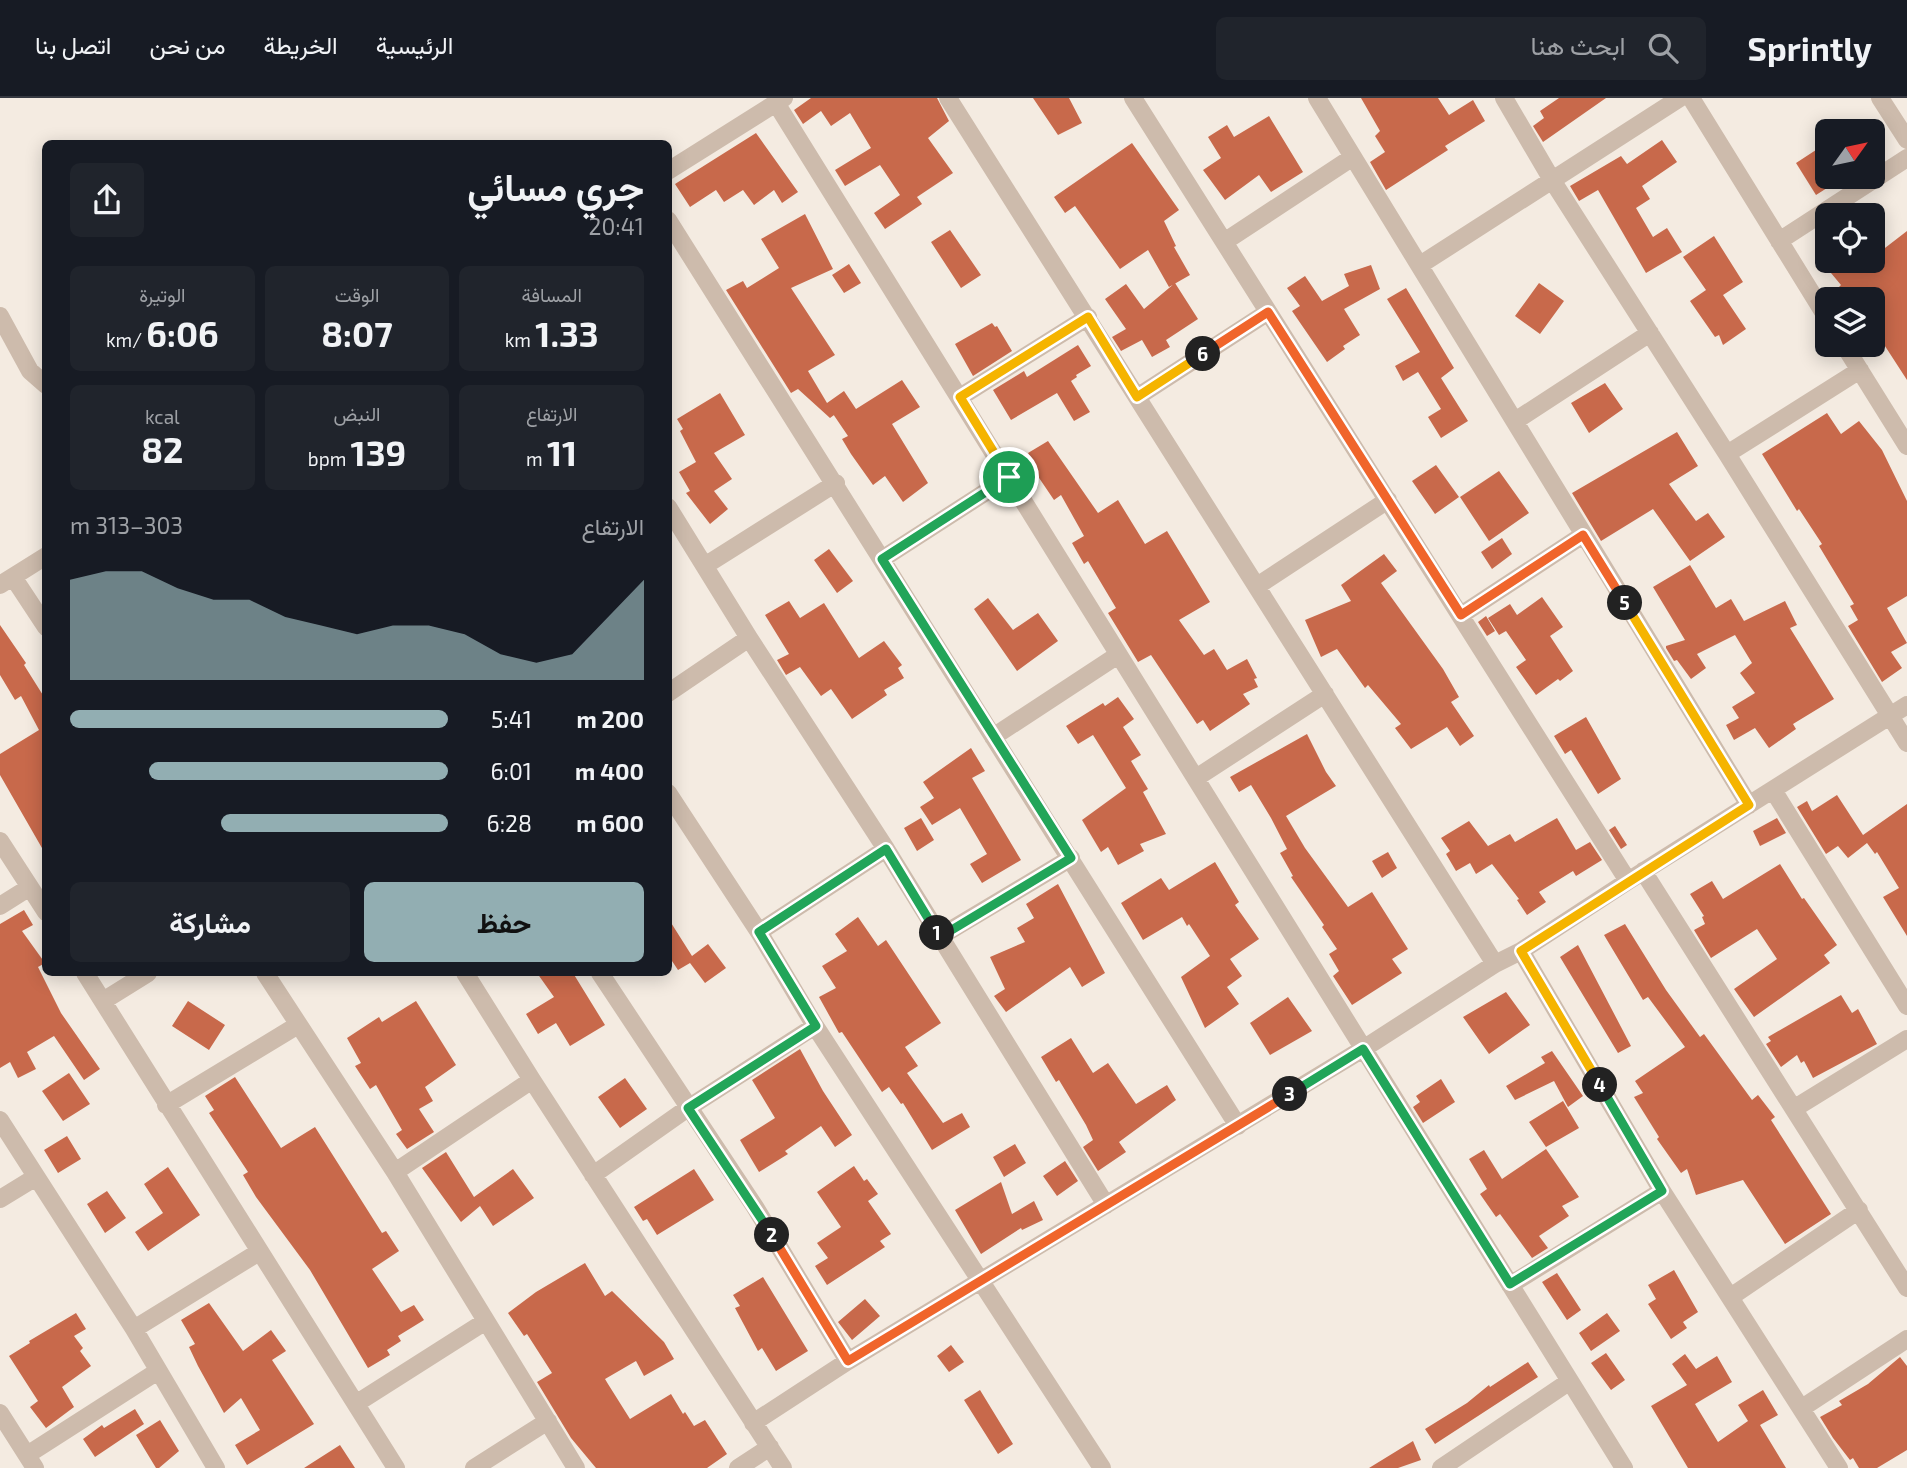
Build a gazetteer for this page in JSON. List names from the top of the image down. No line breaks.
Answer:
{"north":"top right","page":{"header":"Sprintly","search":"ابحث هنا","nav":["الرئيسية","الخريطة","من نحن","اتصل بنا"],"heading":["جري مسائي","20:41"],"stats":[["المسافة","1.33 km"],["الوقت","8:07"],["الوتيرة","6:06 /km"],["الارتفاع","11 m"],["النبض","139 bpm"],["kcal","82"]],"pins":["6","5","1","4","3","2"],"chart":["الارتفاع","303–313 m"],"list":[{"name":"200 m","note":"5:41"},{"name":"400 m","note":"6:01"},{"name":"600 m","note":"6:28"}],"buttons":["حفظ","مشاركة"]}}
